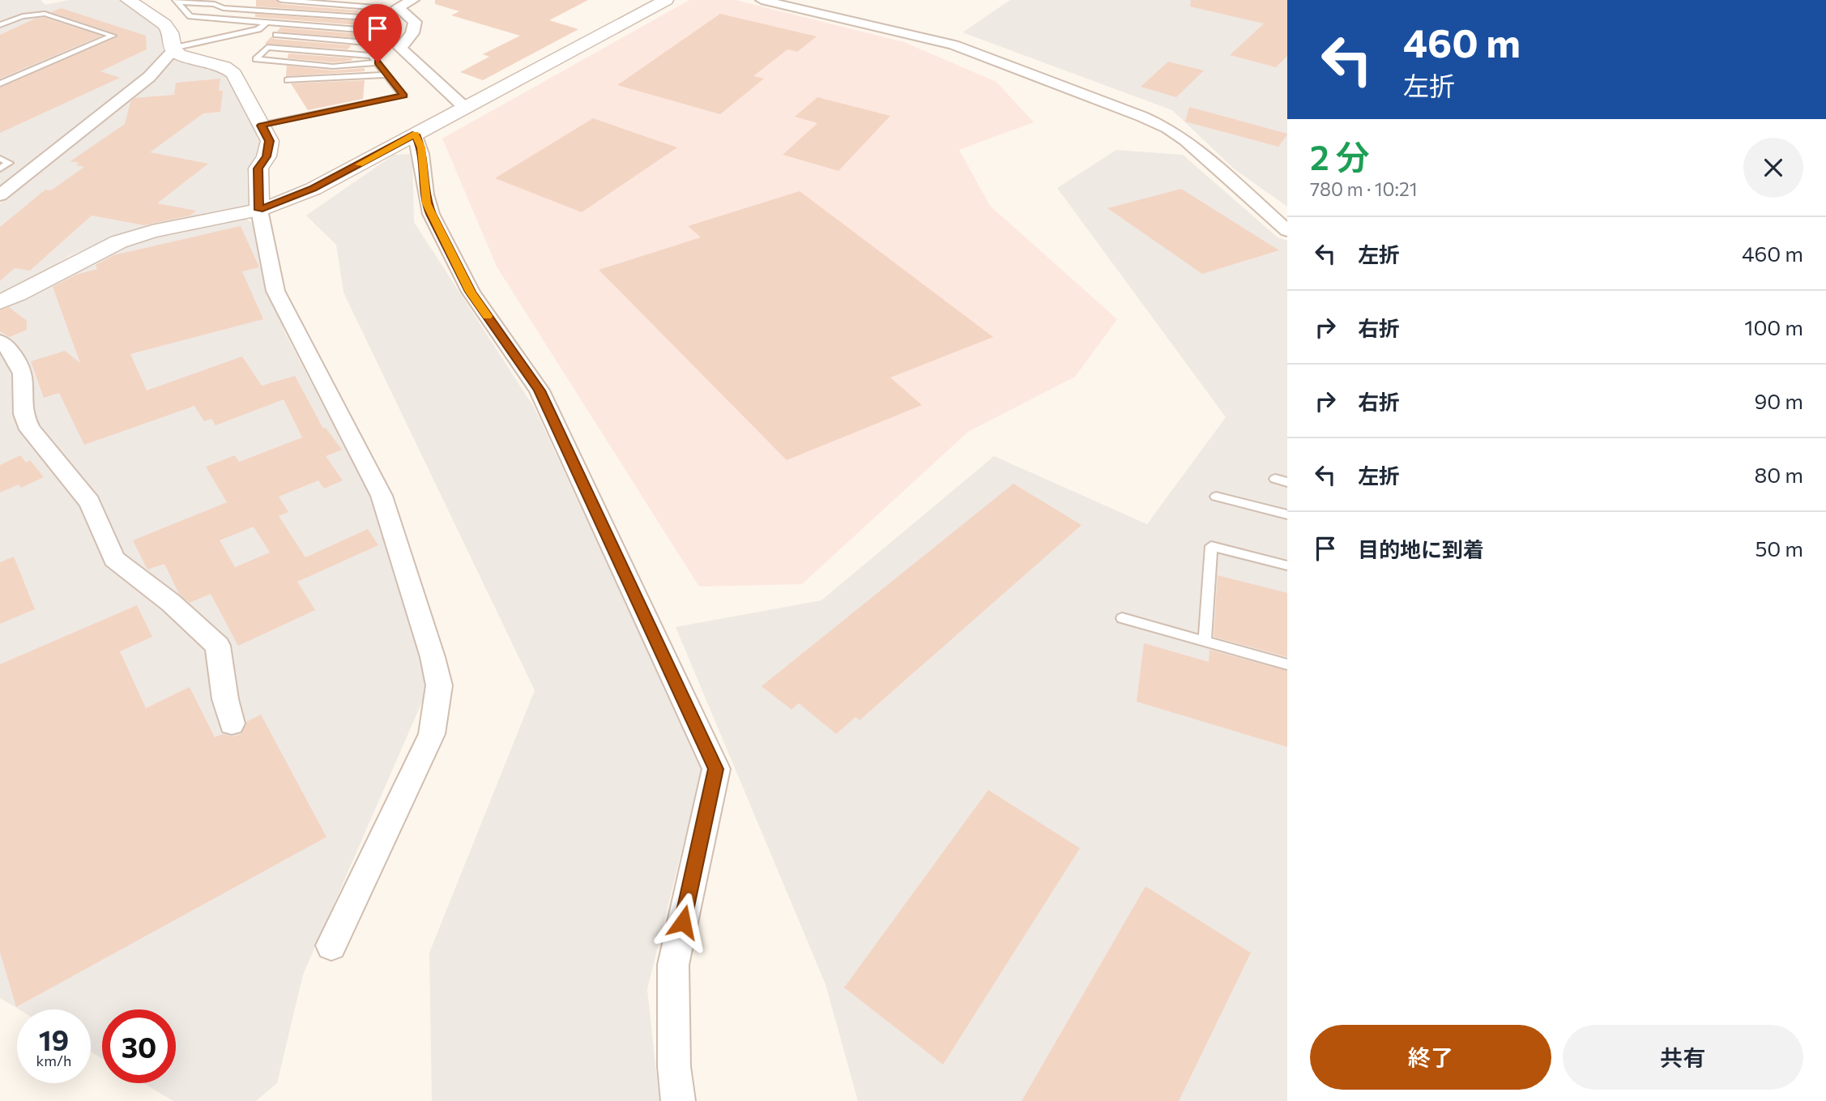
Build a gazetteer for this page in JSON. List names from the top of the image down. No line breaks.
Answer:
{"page":{"turn":["460 m","左折"],"heading":["2 分","780 m · 10:21"],"list":[{"name":"左折","value":"460 m"},{"name":"右折","value":"100 m"},{"name":"右折","value":"90 m"},{"name":"左折","value":"80 m"},{"name":"目的地に到着","value":"50 m"}],"speed":"19 km/h","limit":"30","buttons":["終了","共有"]}}
